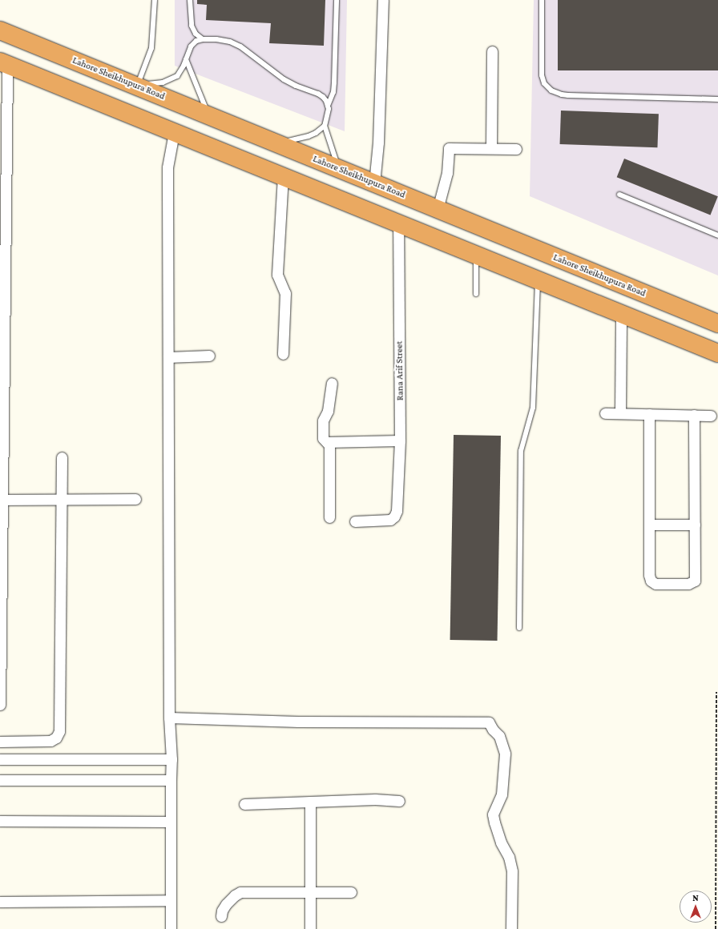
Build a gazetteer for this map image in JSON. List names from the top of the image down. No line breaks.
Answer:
{"streets":{"highway":["Lahore Sheikhupura Road"],"street":["Rana Arif Street"]},"north":"top"}
